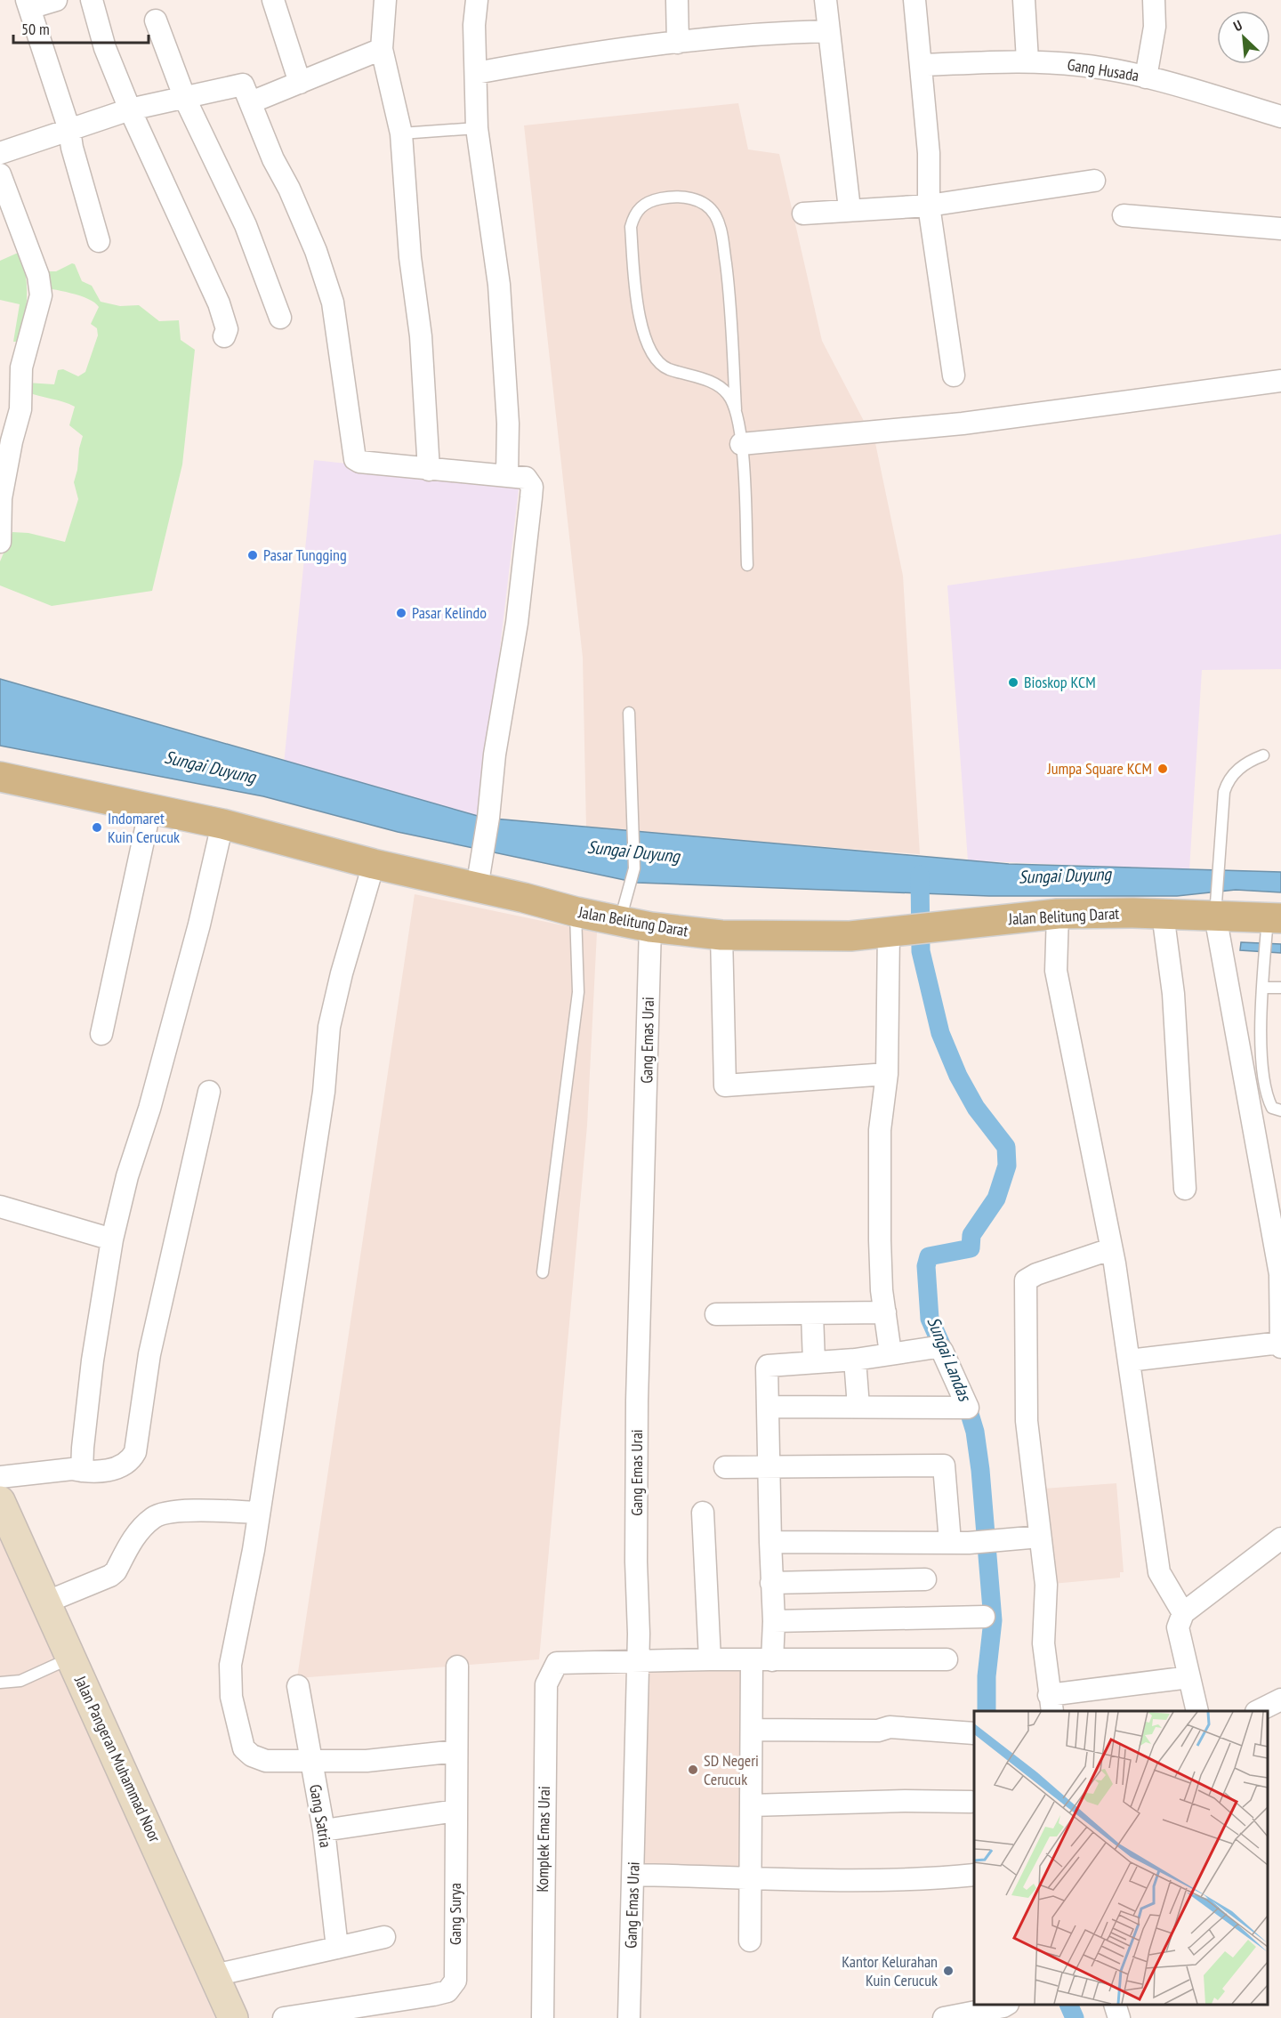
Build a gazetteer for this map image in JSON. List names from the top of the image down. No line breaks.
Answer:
{"streets":{"main road":["Jalan Belitung Darat","Jalan Pangeran Muhammad Noor"],"street":["Gang Husada","Gang Emas Urai","Gang Satria","Komplek Emas Urai","Gang Surya"]},"crossings":[["Jalan Belitung Darat","Gang Emas Urai"],["Gang Emas Urai","Komplek Emas Urai"]],"water":["Sungai Duyung","Sungai Landas"],"places":["Pasar Tungging","Pasar Kelindo","Bioskop KCM","Jumpa Square KCM","Indomaret Kuin Cerucuk","SD Negeri Cerucuk","Kantor Kelurahan Kuin Cerucuk"],"scale_bar":"50 m","north":"top left"}
